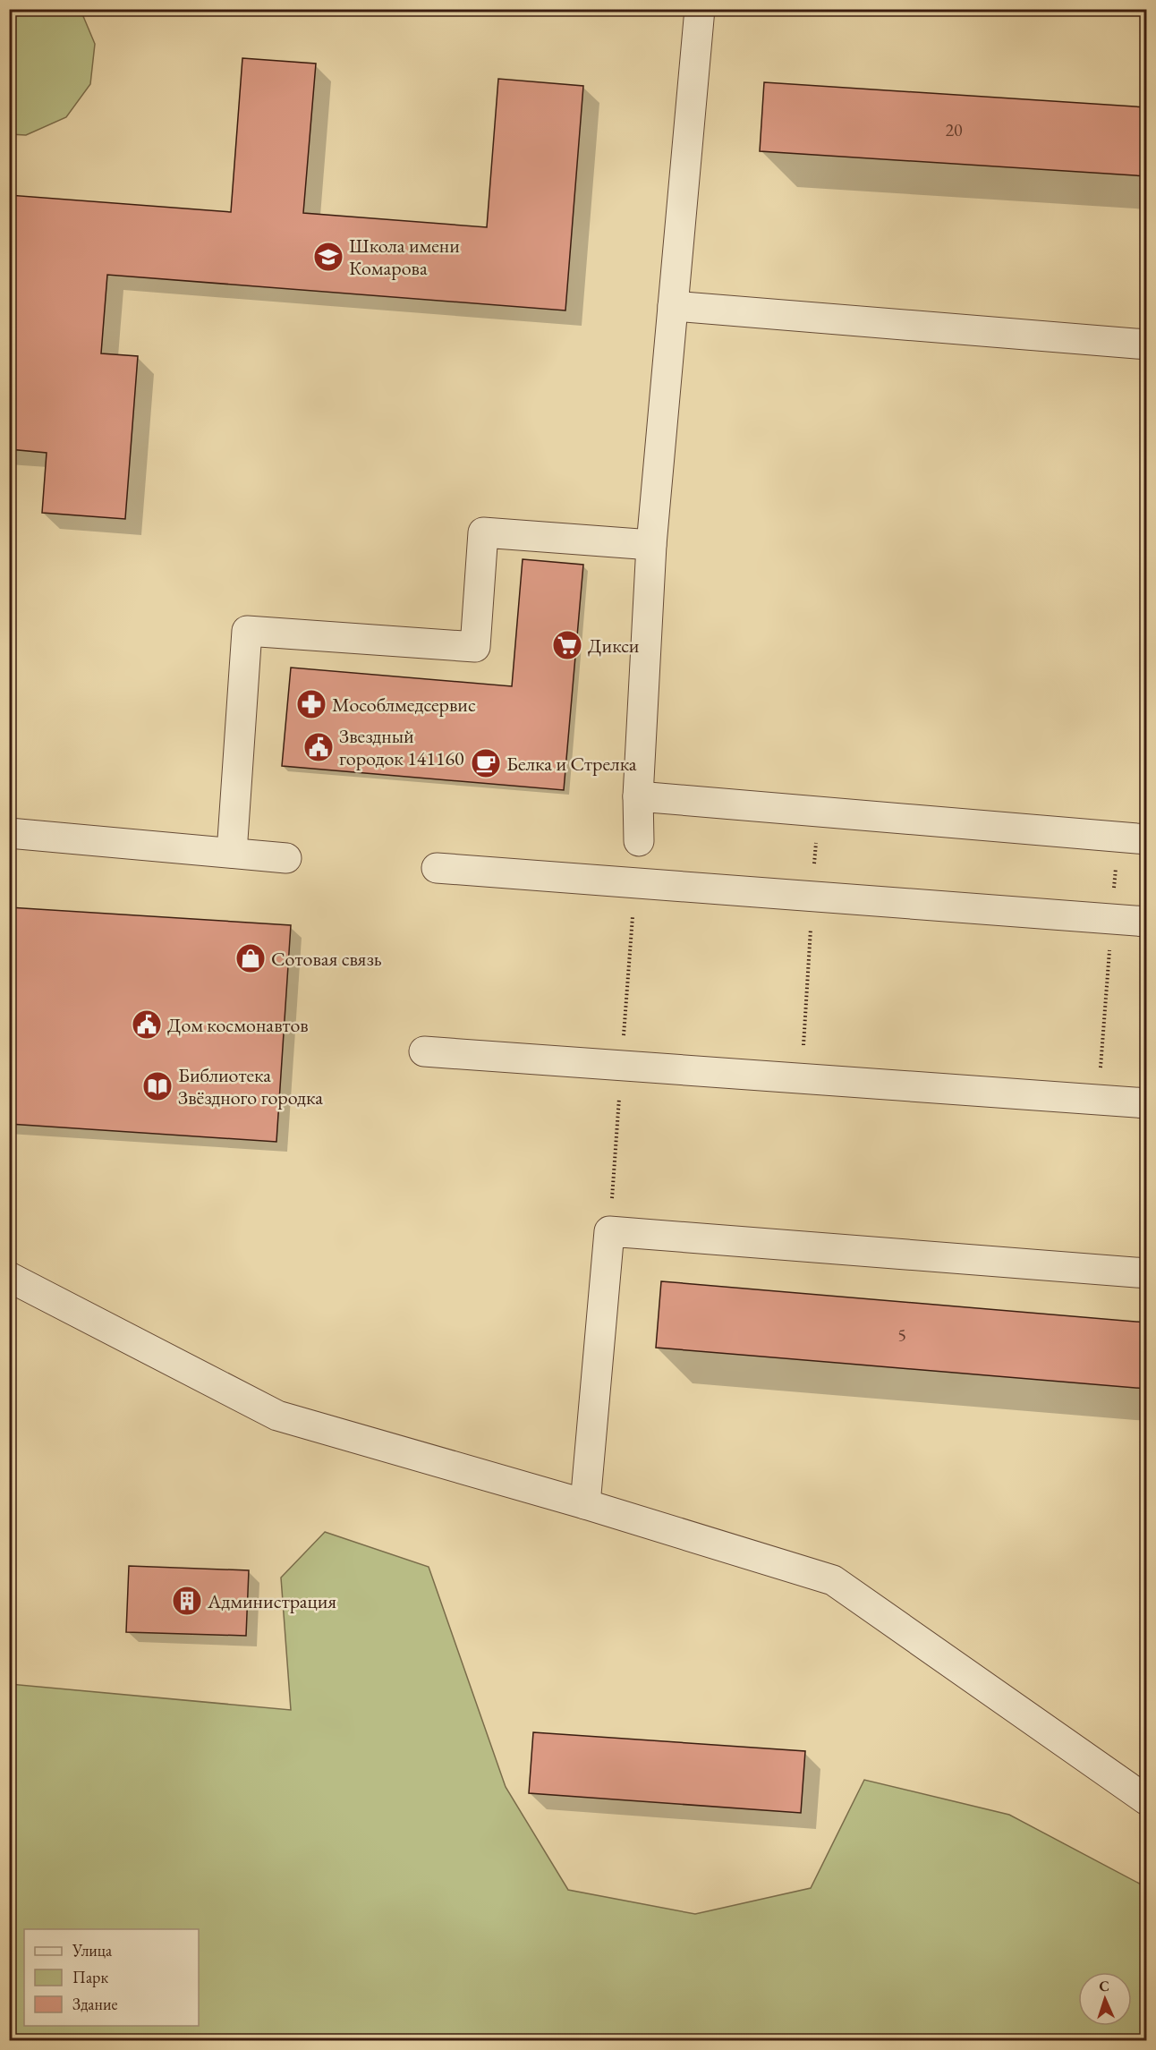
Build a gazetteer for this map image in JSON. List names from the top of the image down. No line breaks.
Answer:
{"places":{"school or university":["Школа имени Комарова"],"supermarket":["Дикси"],"pharmacy":["Мособлмедсервис"],"public building":["Звездный городок 141160","Дом космонавтов"],"cafe":["Белка и Стрелка"],"shop":["Сотовая связь"],"library":["Библиотека Звёздного городка"],"building":["Администрация"]},"house_numbers":["20","5"],"legend":["Улица","Парк","Здание"],"north":"top"}
